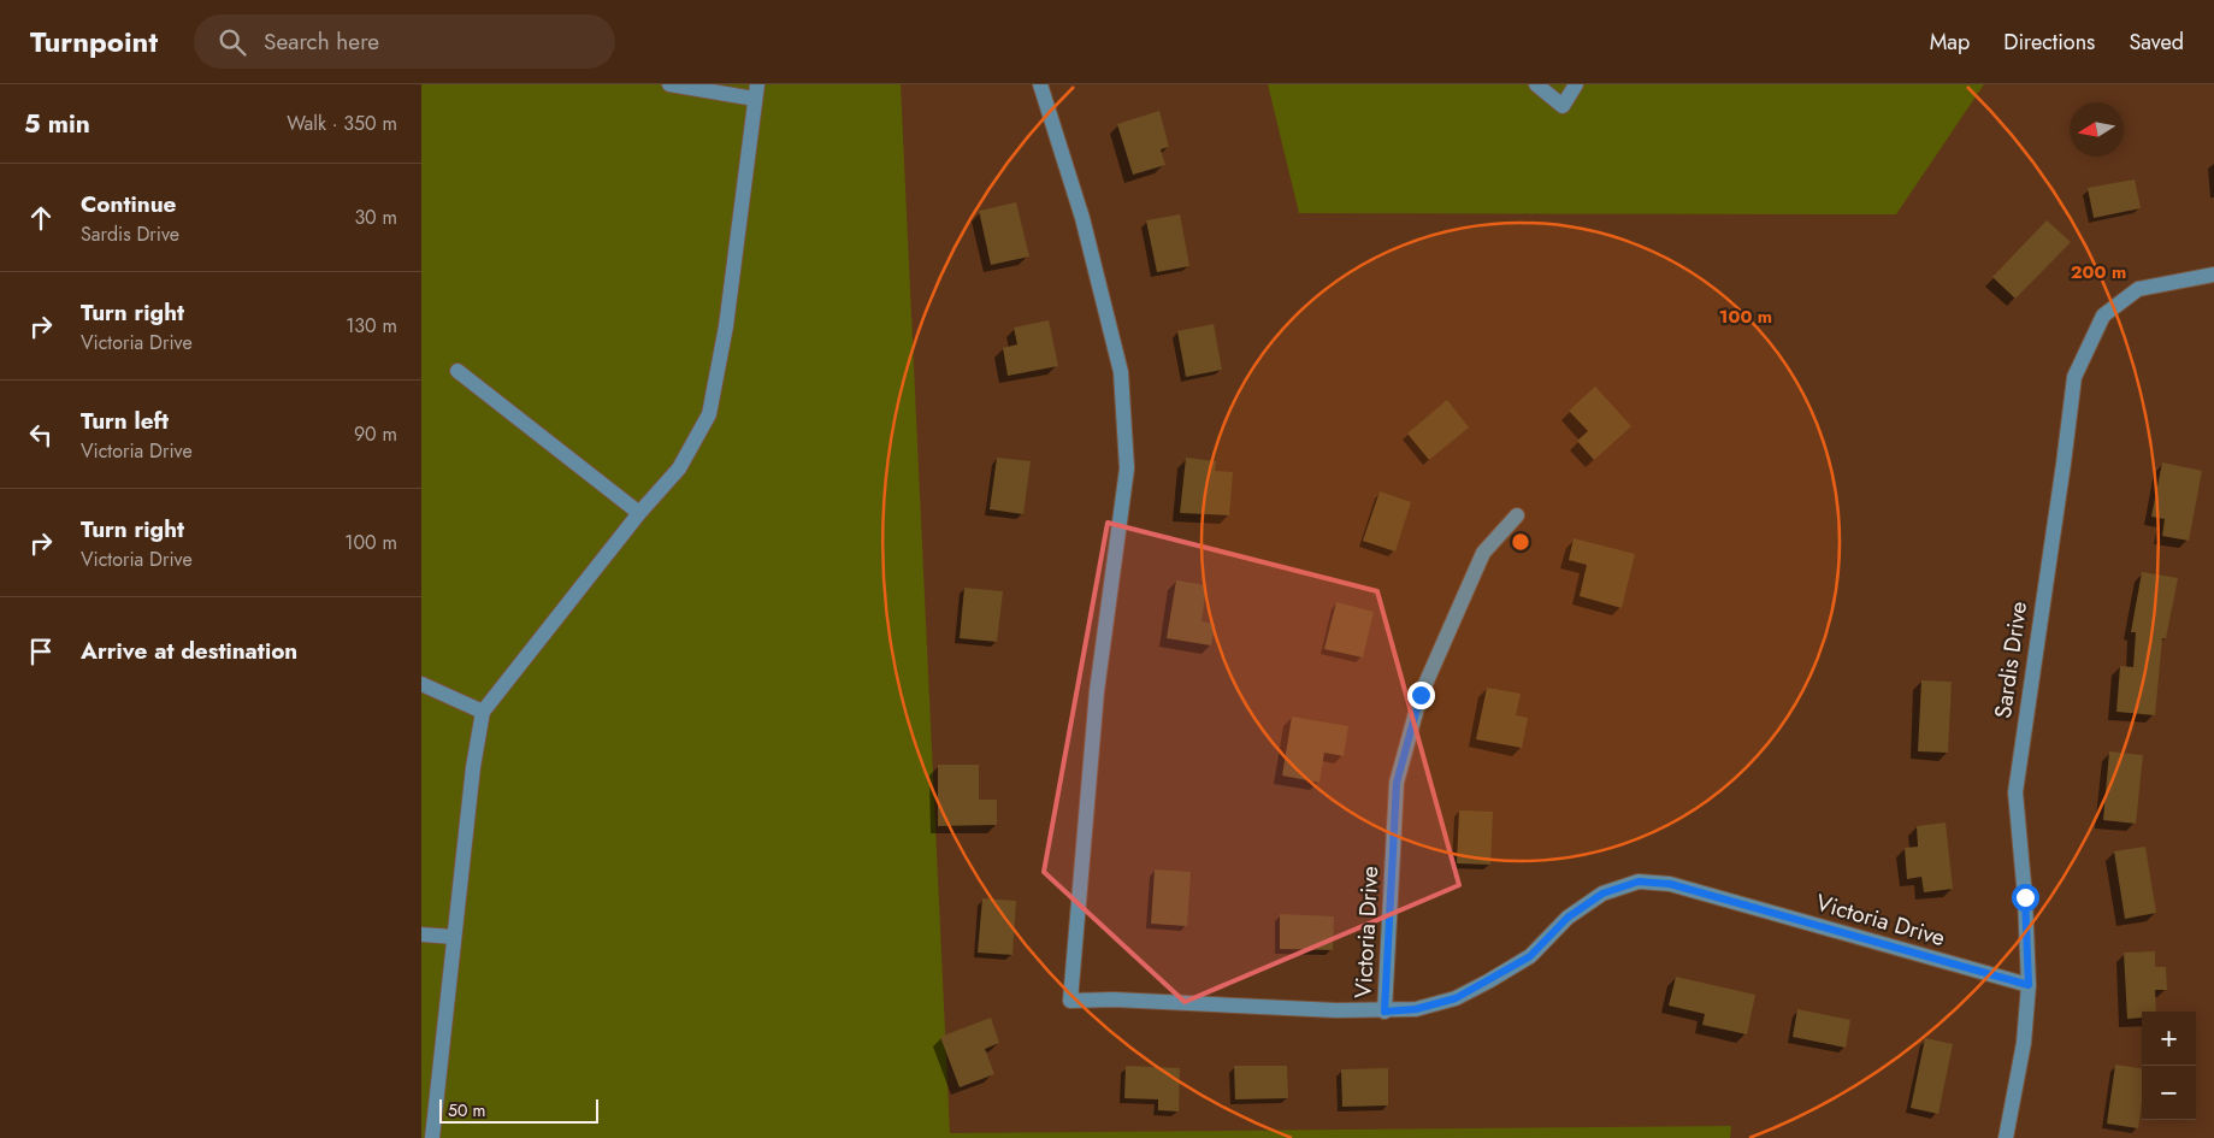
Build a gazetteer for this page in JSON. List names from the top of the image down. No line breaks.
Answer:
{"streets":{"street":["Sardis Drive","Victoria Drive"]},"crossings":[["Sardis Drive","Victoria Drive"]],"scale_bar":"50 m","north":"left","page":{"header":"Turnpoint","search":"Search here","nav":["Map","Directions","Saved"],"heading":["5 min","Walk · 350 m"],"list":[["Continue","Sardis Drive","30 m"],["Turn right","Victoria Drive","130 m"],["Turn left","Victoria Drive","90 m"],["Turn right","Victoria Drive","100 m"],"Arrive at destination"],"map_buttons":["+","−"],"scale":"50 m"},"rings":["200 m","100 m"]}
